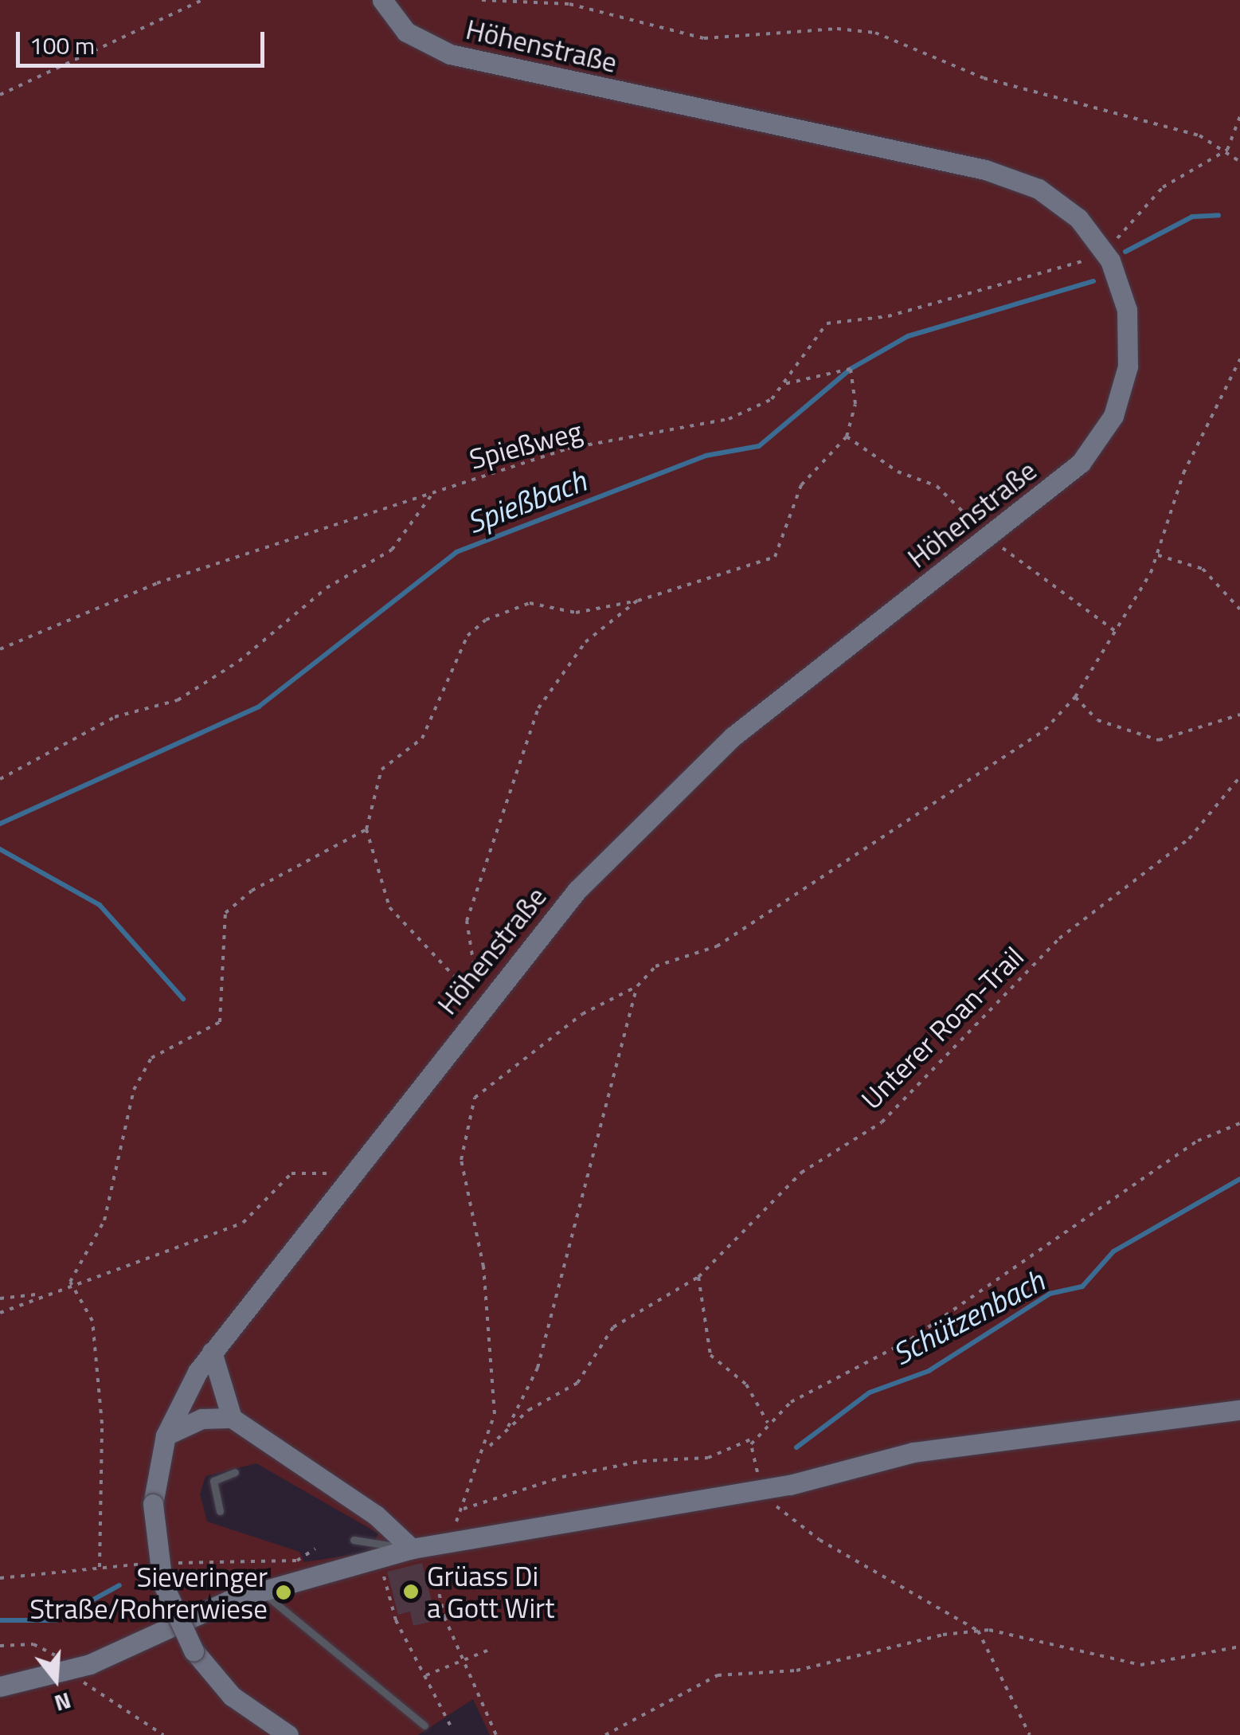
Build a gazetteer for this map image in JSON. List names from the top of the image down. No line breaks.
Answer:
{"streets":{"street":["Höhenstraße"],"path":["Spießweg","Unterer Roan-Trail"]},"crossings":[["Höhenstraße","Spießweg"]],"water":["Spießbach","Schützenbach"],"places":["Grüass Di a Gott Wirt","Sieveringer Straße/Rohrerwiese"],"scale_bar":"100 m","north":"bottom"}
